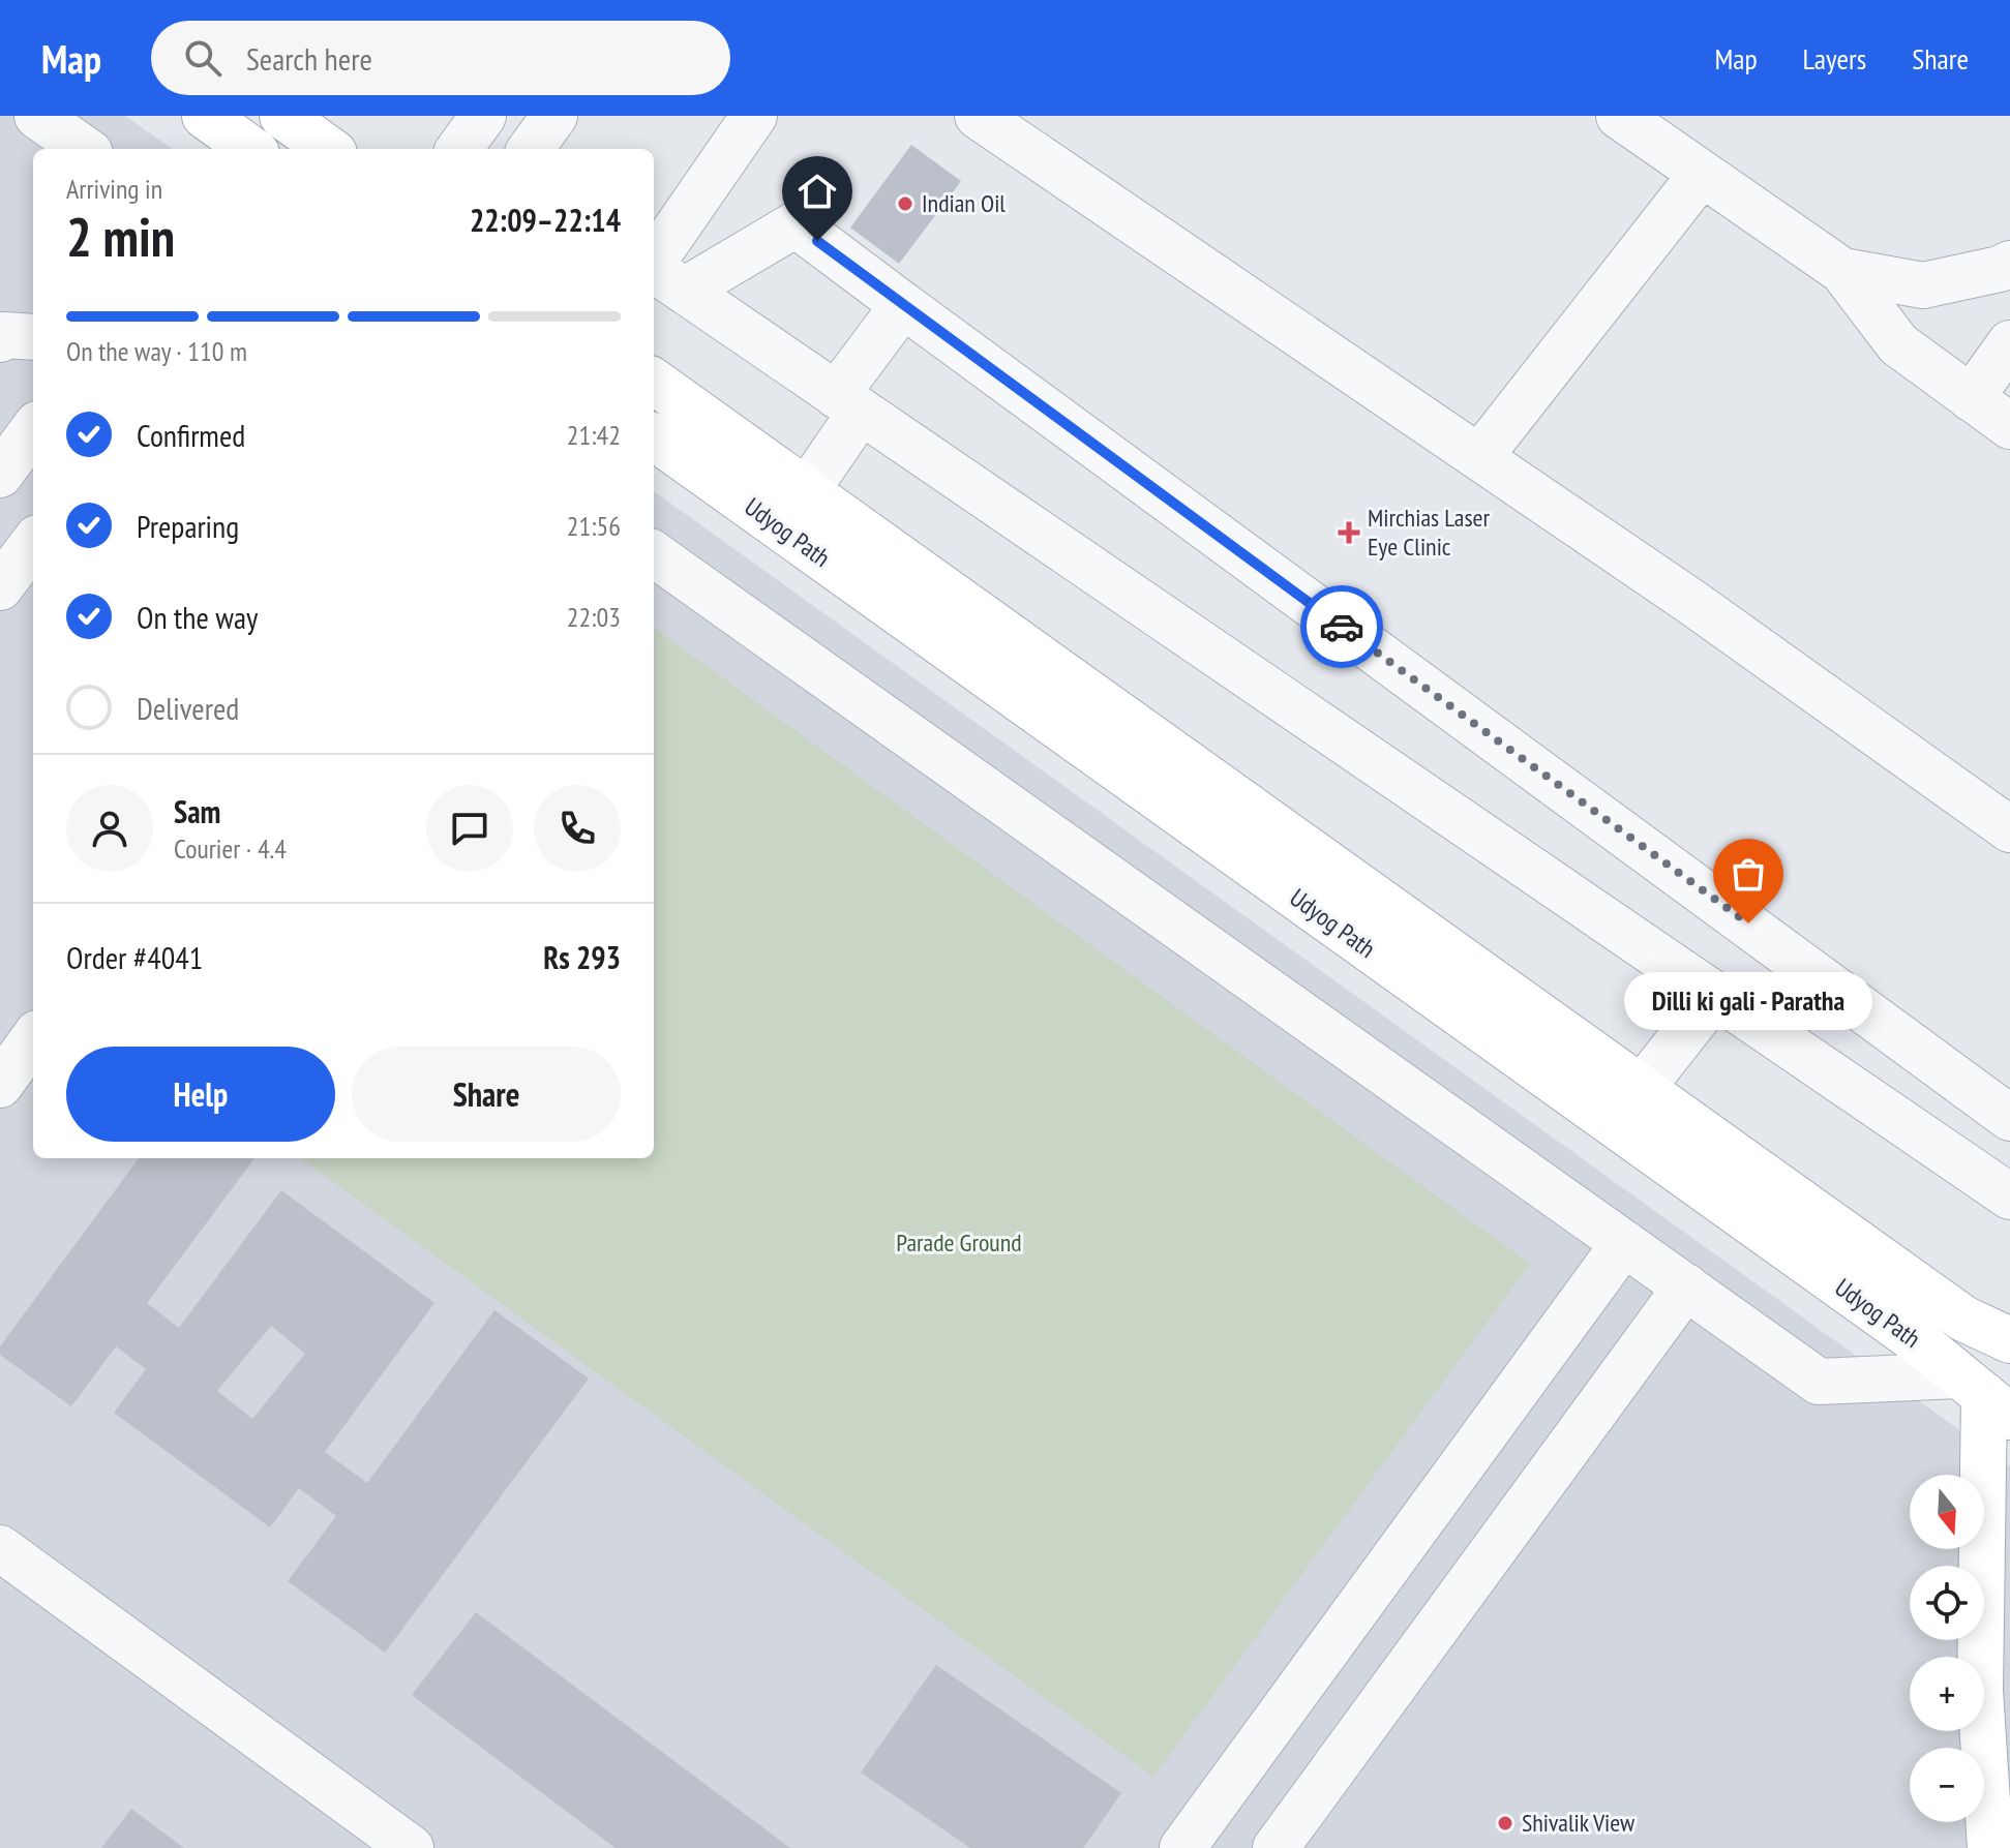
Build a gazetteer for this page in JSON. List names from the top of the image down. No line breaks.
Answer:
{"streets":{"main road":["Udyog Path"]},"parks":["Parade Ground"],"places":{"other":["Indian Oil","Dilli ki gali - Paratha","Shivalik View"],"health":["Mirchias Laser Eye Clinic"]},"north":"bottom","page":{"header":"Map","search":"Search here","nav":["Map","Layers","Share"],"heading":["2 min","Arriving in","22:09–22:14"],"panel":["Sam","Courier · 4.4","Order #4041","Rs 293"],"bar":"On the way · 110 m","list":[["Confirmed","21:42"],["Preparing","21:56"],["On the way","22:03"],"Delivered"],"bubble":"Dilli ki gali - Paratha","buttons":["Help","Share"],"map_buttons":["+","−"]}}
